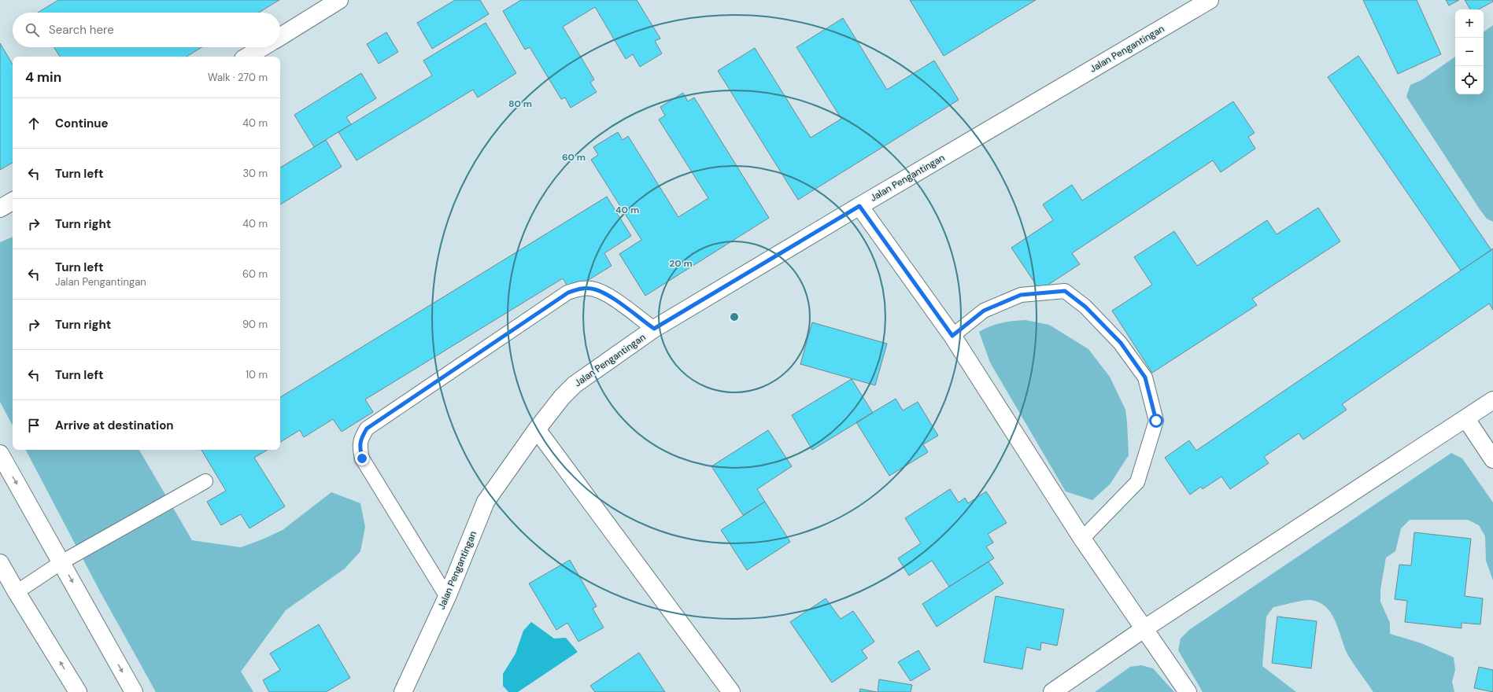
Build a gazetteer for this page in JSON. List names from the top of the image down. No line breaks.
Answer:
{"streets":{"street":["Jalan Pengantingan"]},"page":{"map_buttons":["+","−"],"search":"Search here","heading":["4 min","Walk · 270 m"],"list":[["Continue","40 m"],["Turn left","30 m"],["Turn right","40 m"],["Turn left","Jalan Pengantingan","60 m"],["Turn right","90 m"],["Turn left","10 m"],"Arrive at destination"]},"rings":["80 m","60 m","40 m","20 m"]}
